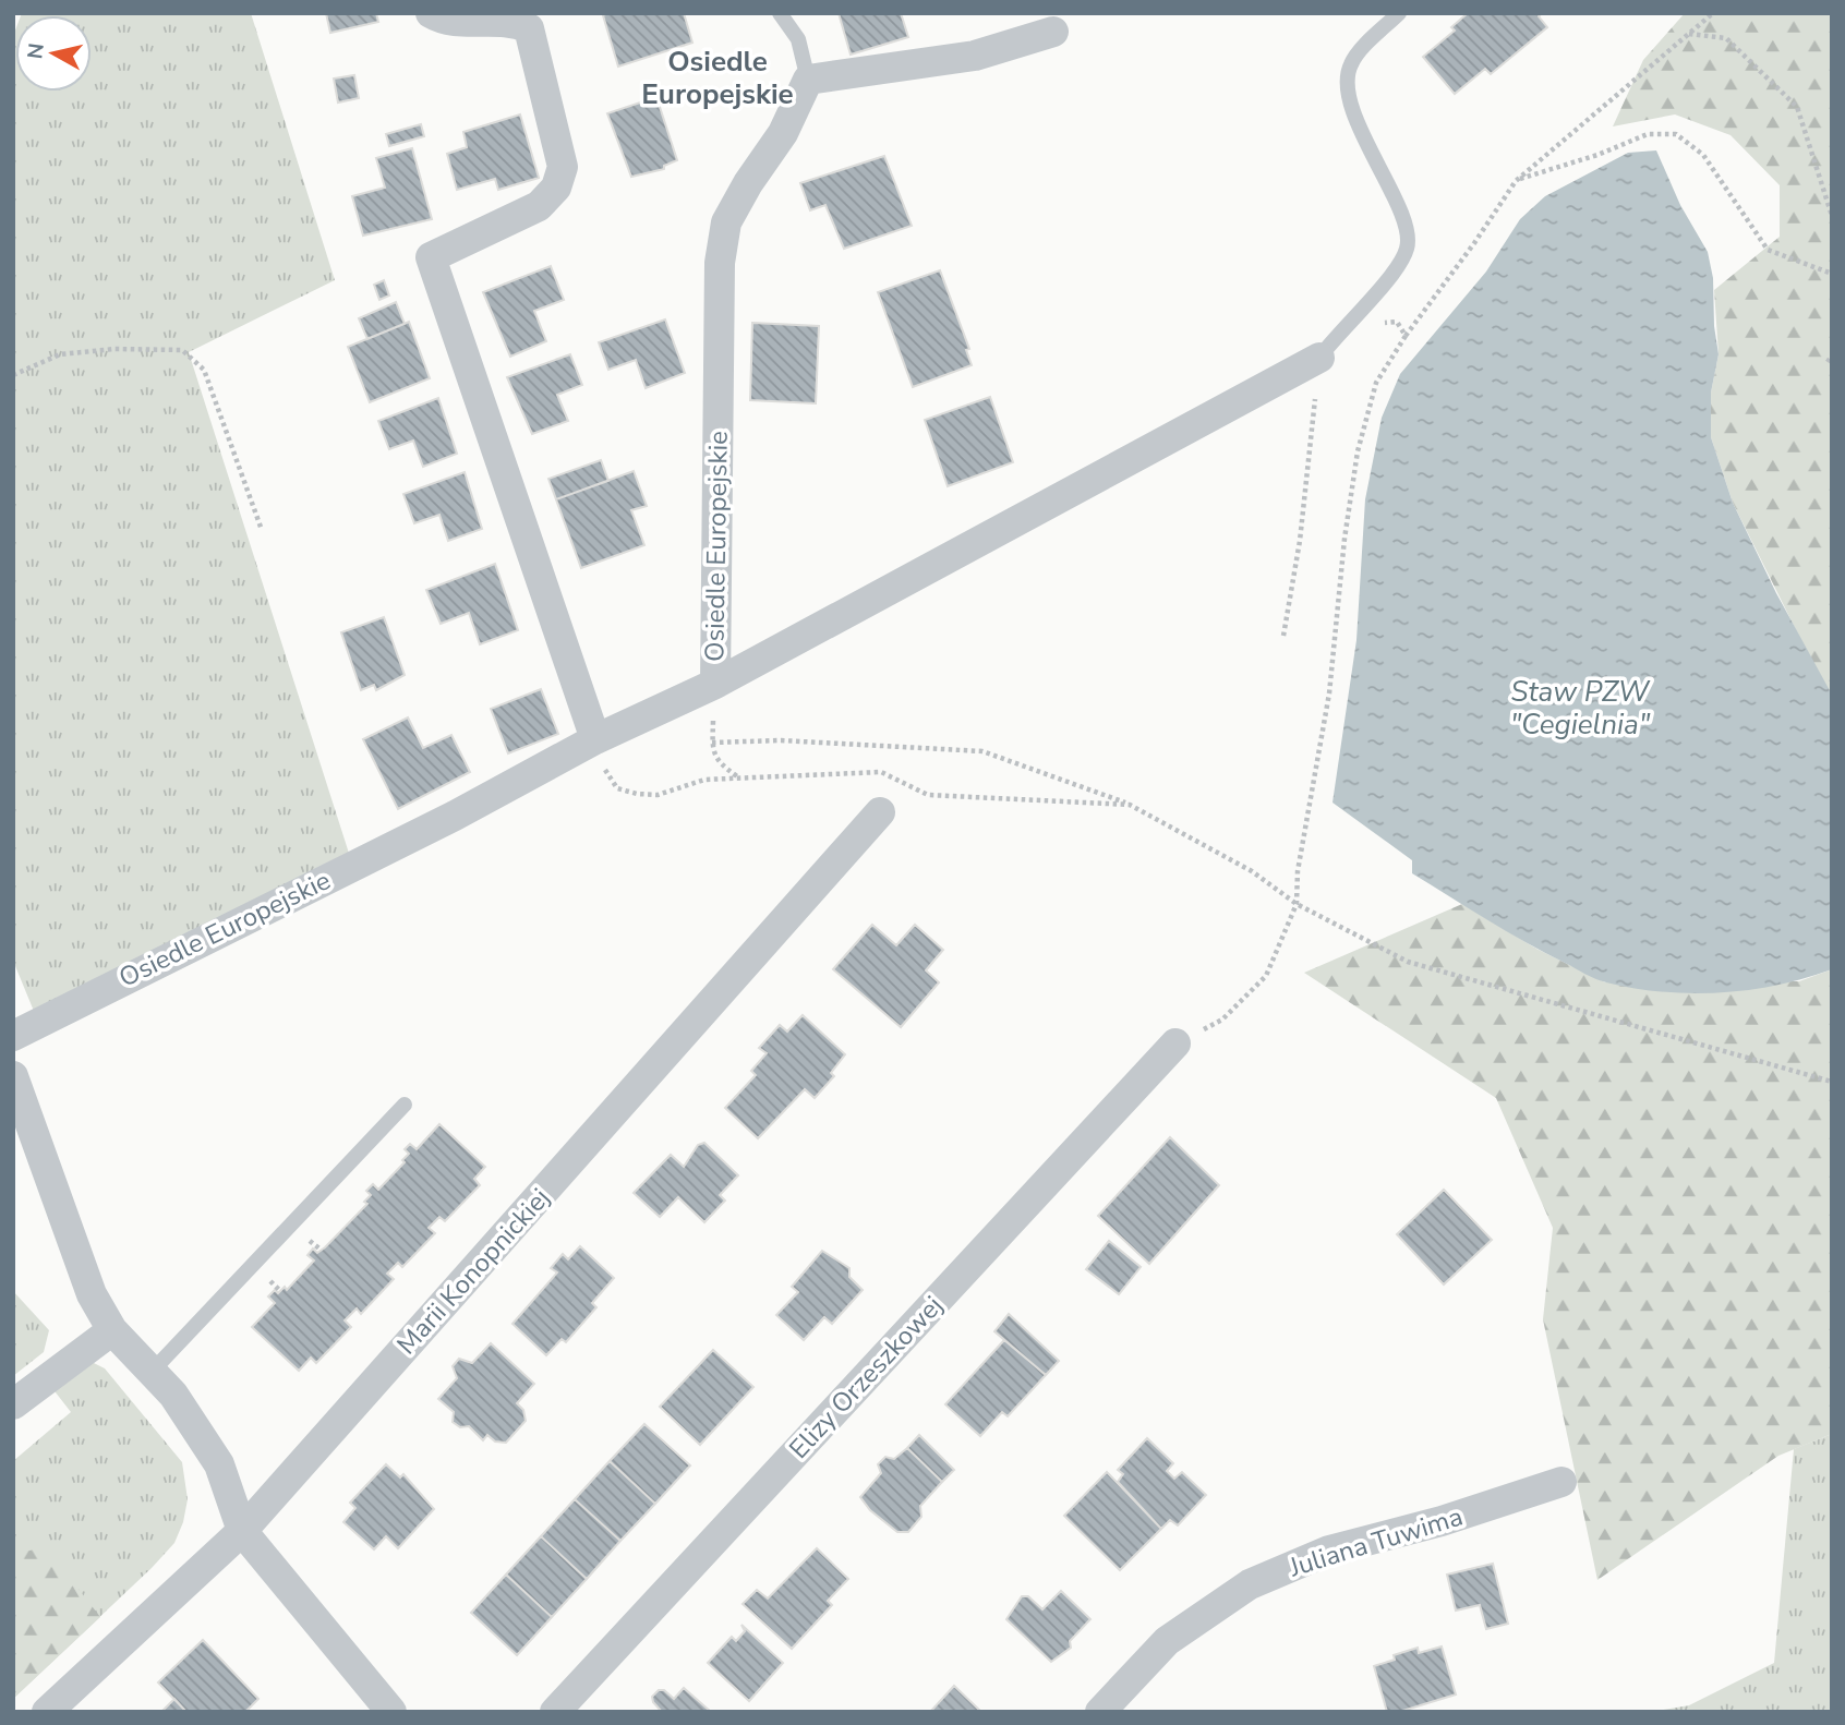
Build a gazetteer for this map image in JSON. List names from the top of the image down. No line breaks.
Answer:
{"streets":{"street":["Osiedle Europejskie","Marii Konopnickiej","Elizy Orzeszkowej","Juliana Tuwima"]},"districts":["Osiedle Europejskie"],"water":["Staw PZW \"Cegielnia\""],"north":"left"}
